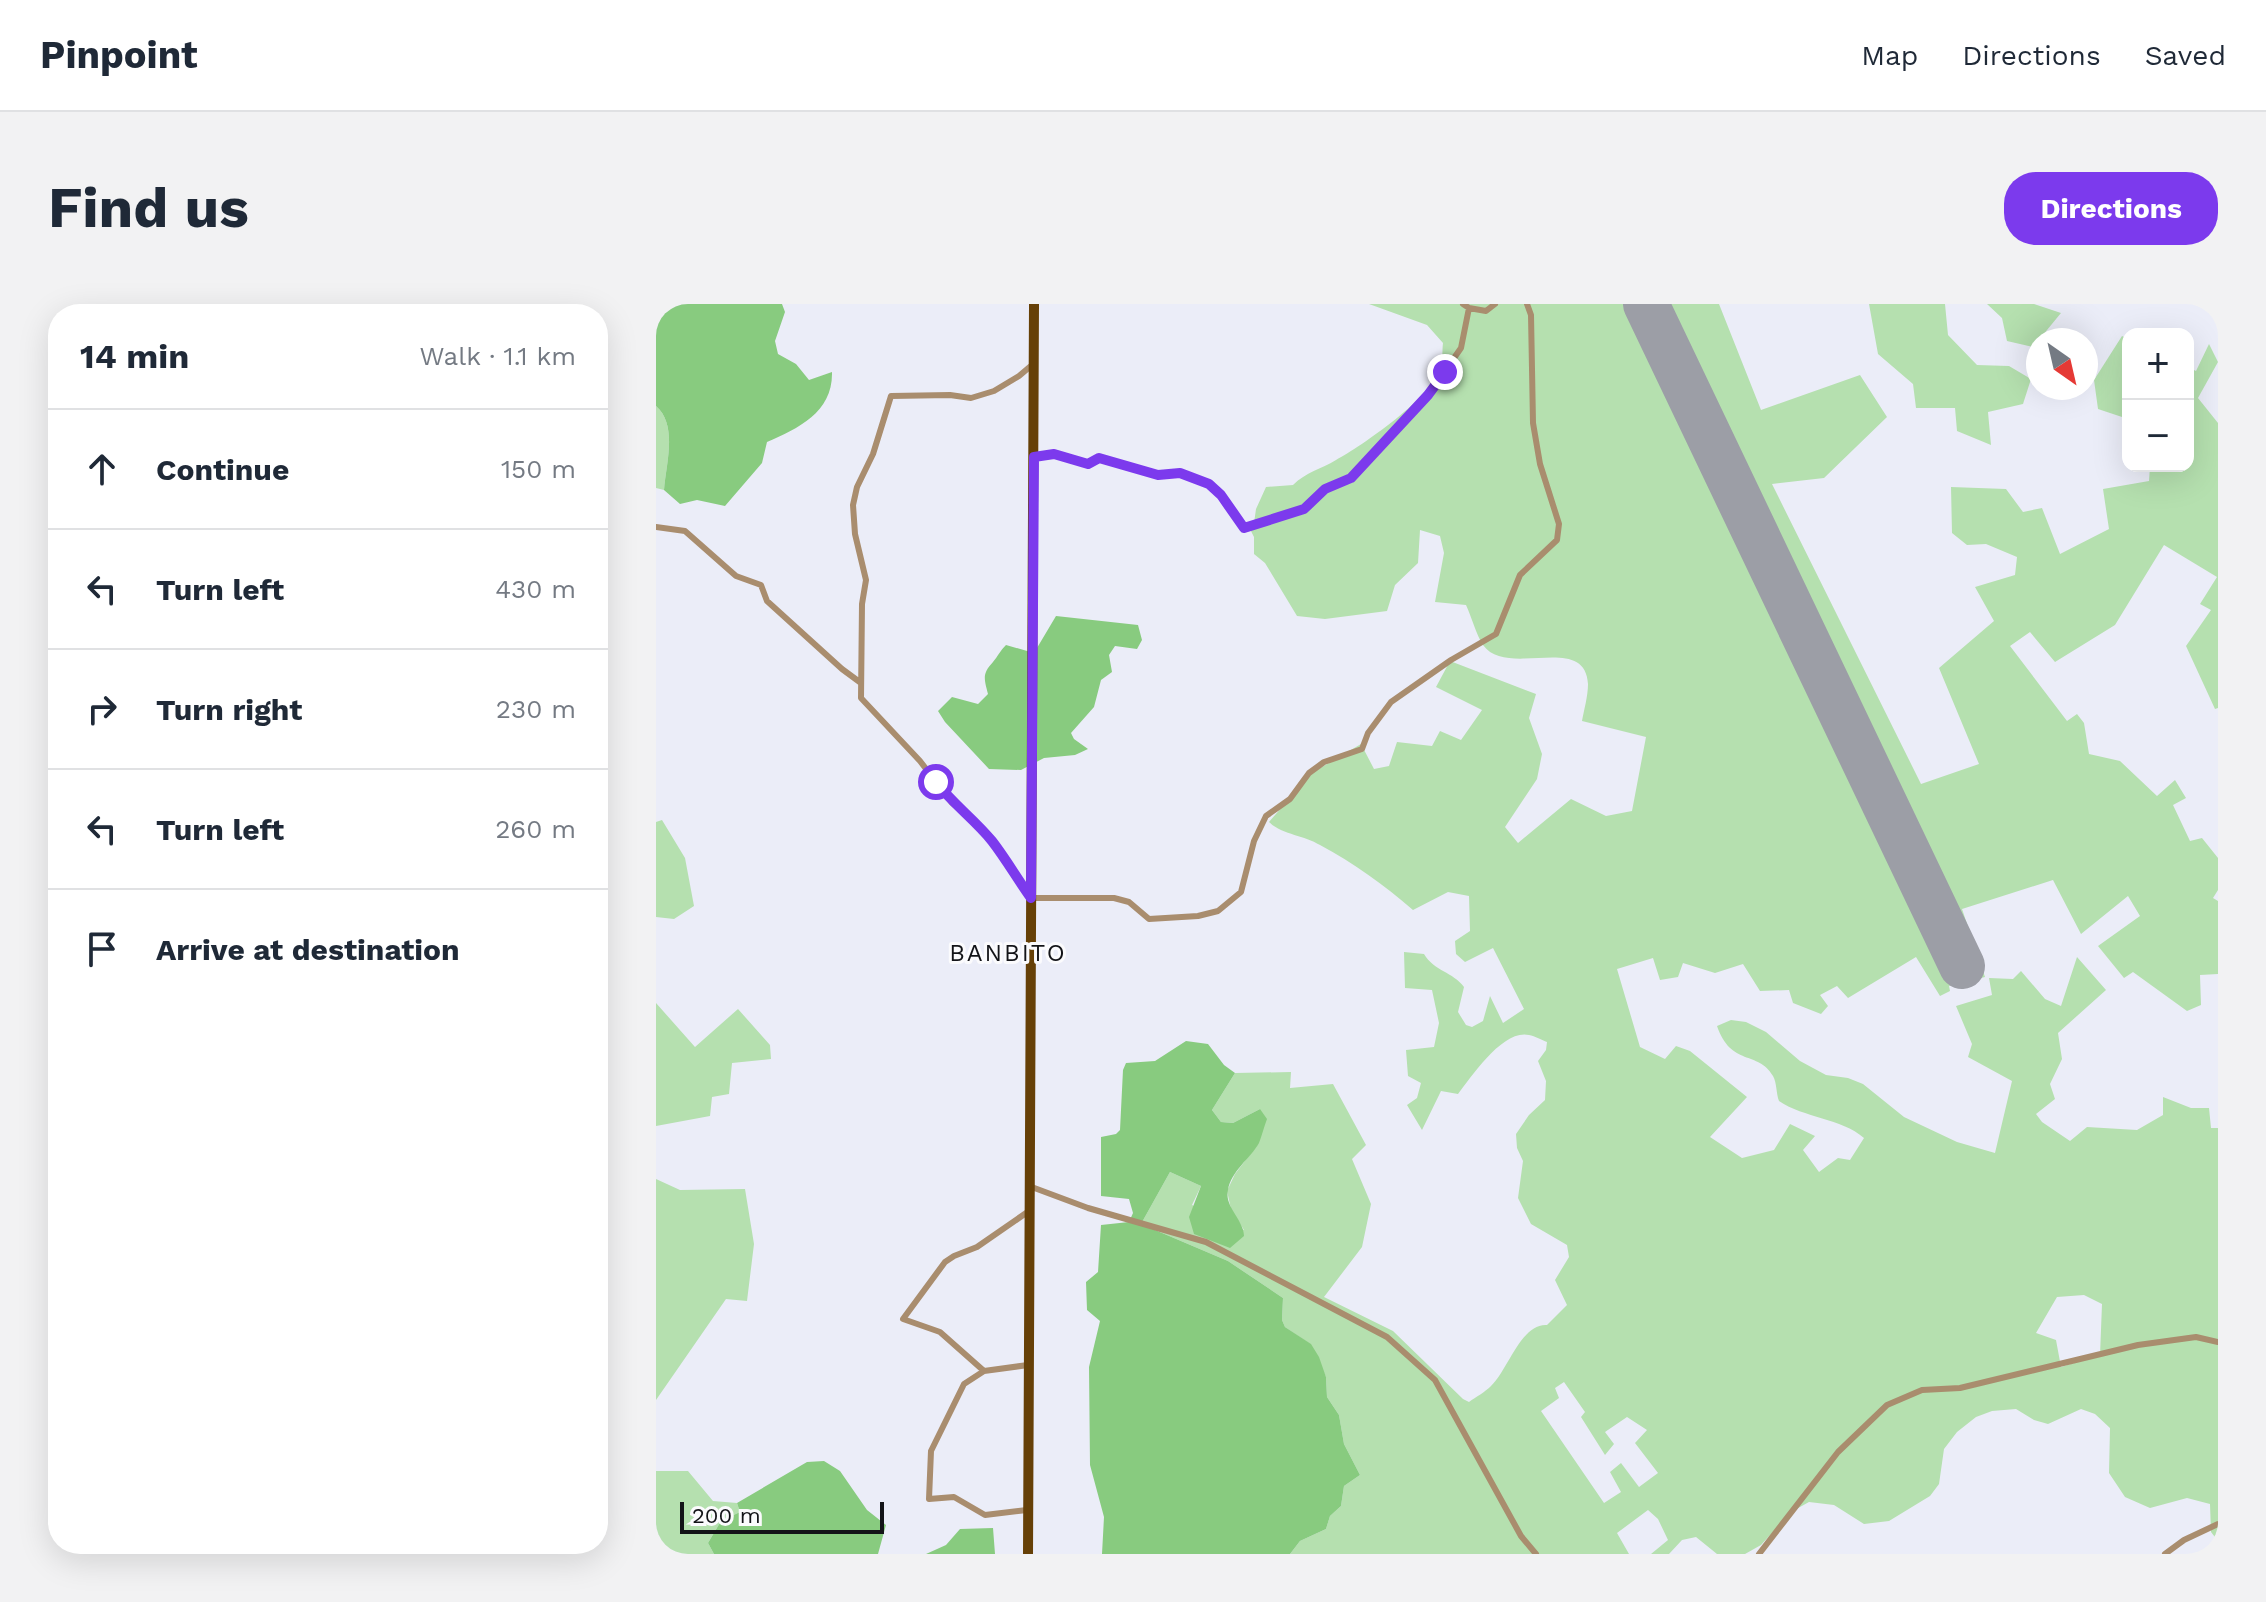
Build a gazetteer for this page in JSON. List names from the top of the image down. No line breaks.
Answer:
{"districts":["BANBITO"],"scale_bar":"200 m","north":"bottom right","page":{"header":"Pinpoint","nav":["Map","Directions","Saved"],"buttons":"Directions","title":"Find us","heading":["14 min","Walk · 1.1 km"],"map_buttons":["+","−"],"list":[["Continue","150 m"],["Turn left","430 m"],["Turn right","230 m"],["Turn left","260 m"],"Arrive at destination"],"scale":"200 m"}}
